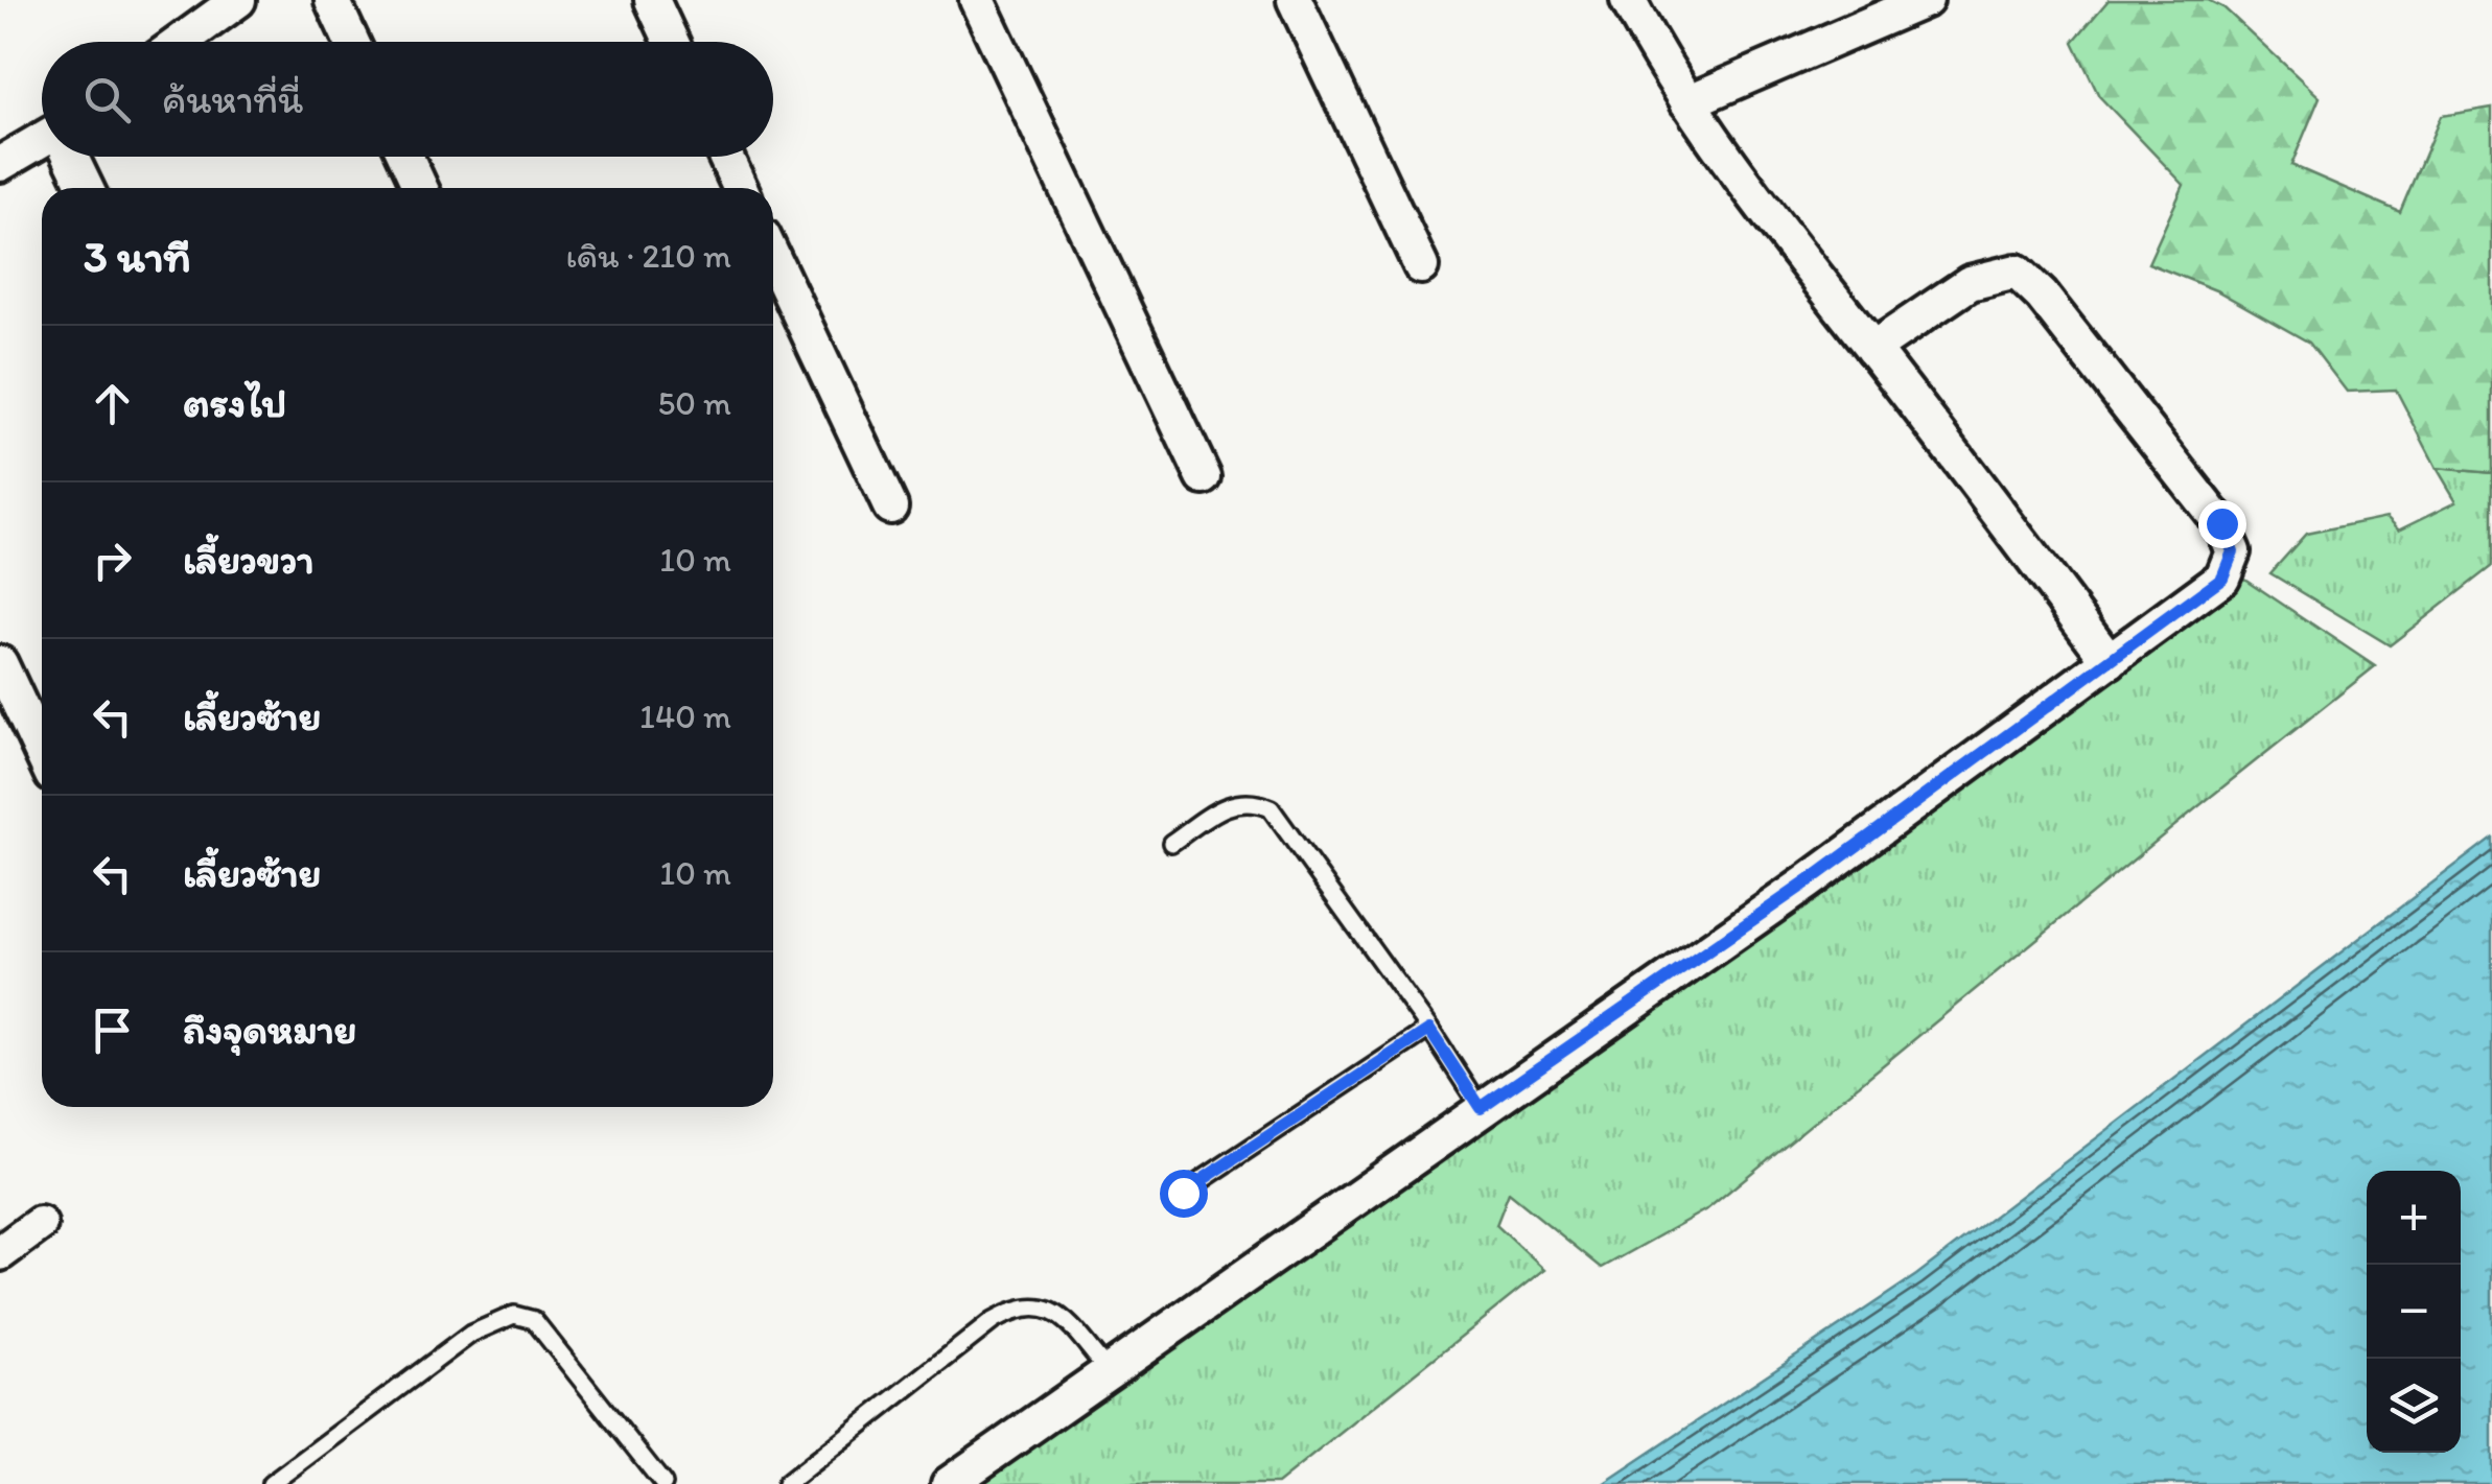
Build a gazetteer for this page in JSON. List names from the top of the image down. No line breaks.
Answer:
{"page":{"search":"ค้นหาที่นี่","heading":["3 นาที","เดิน · 210 m"],"list":[["ตรงไป","50 m"],["เลี้ยวขวา","10 m"],["เลี้ยวซ้าย","140 m"],["เลี้ยวซ้าย","10 m"],"ถึงจุดหมาย"],"map_buttons":["+","−"]}}
